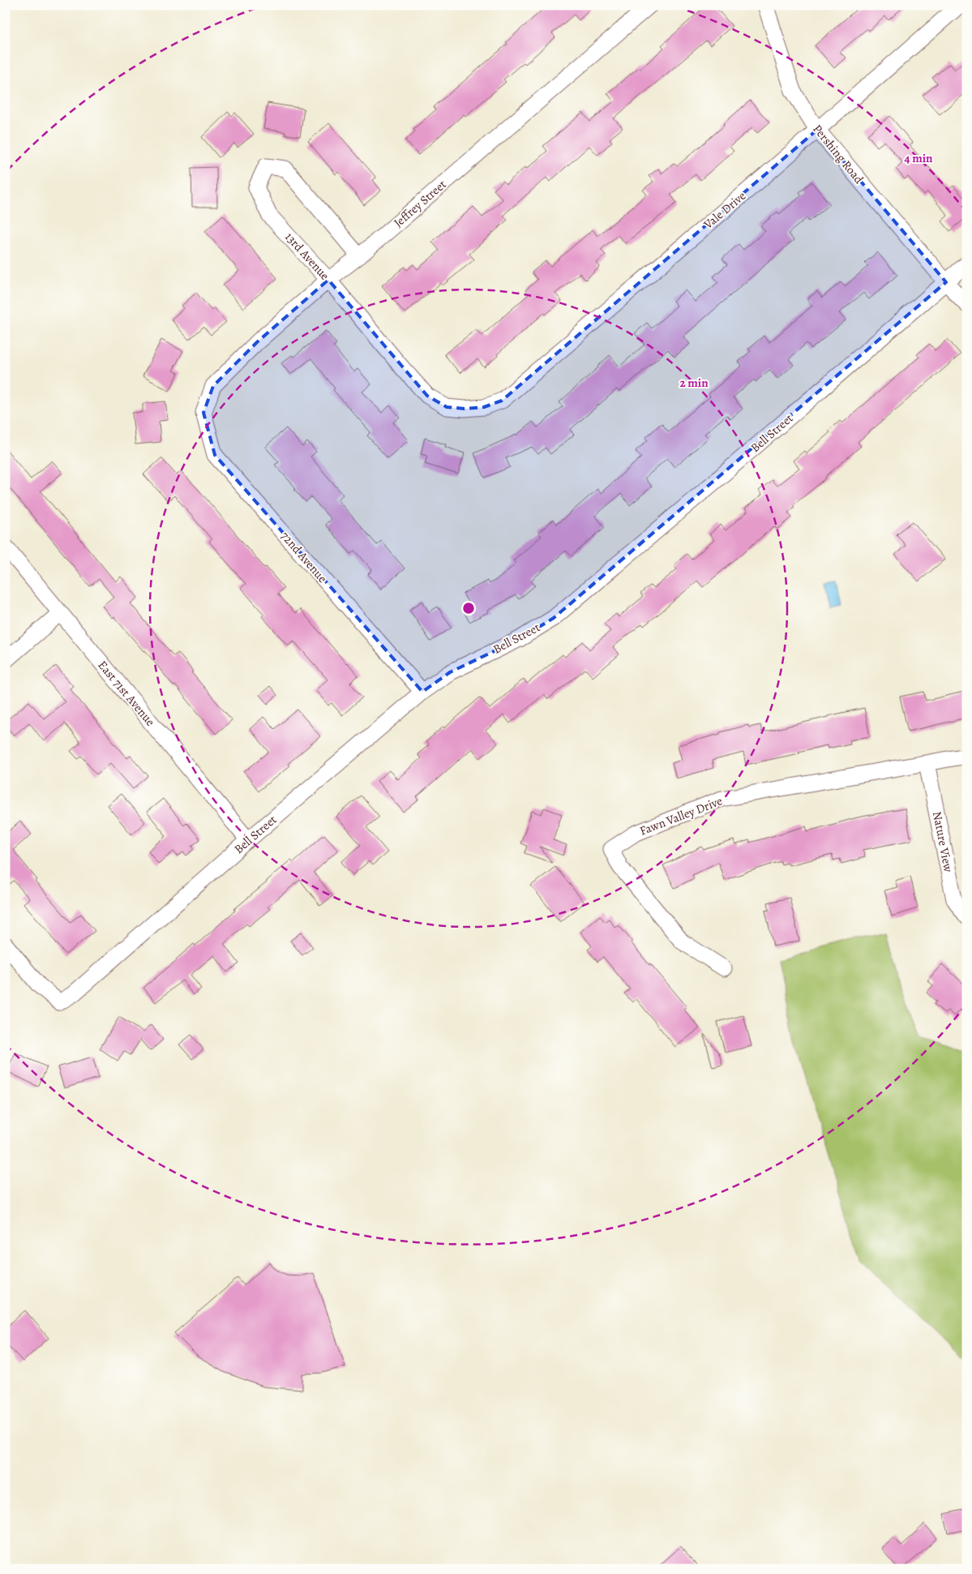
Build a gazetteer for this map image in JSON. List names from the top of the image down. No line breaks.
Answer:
{"streets":{"street":["Pershing Road","Jeffrey Street","Vale Drive","13rd Avenue","Bell Street","72nd Avenue","East 71st Avenue","Fawn Valley Drive","Nature View"]},"crossings":[["Pershing Road","Vale Drive"],["Pershing Road","Bell Street"],["Jeffrey Street","13rd Avenue"],["Jeffrey Street","72nd Avenue"],["Vale Drive","13rd Avenue"],["Bell Street","72nd Avenue"],["Bell Street","East 71st Avenue"],["Fawn Valley Drive","Nature View"]],"rings":["4 min","2 min"]}
